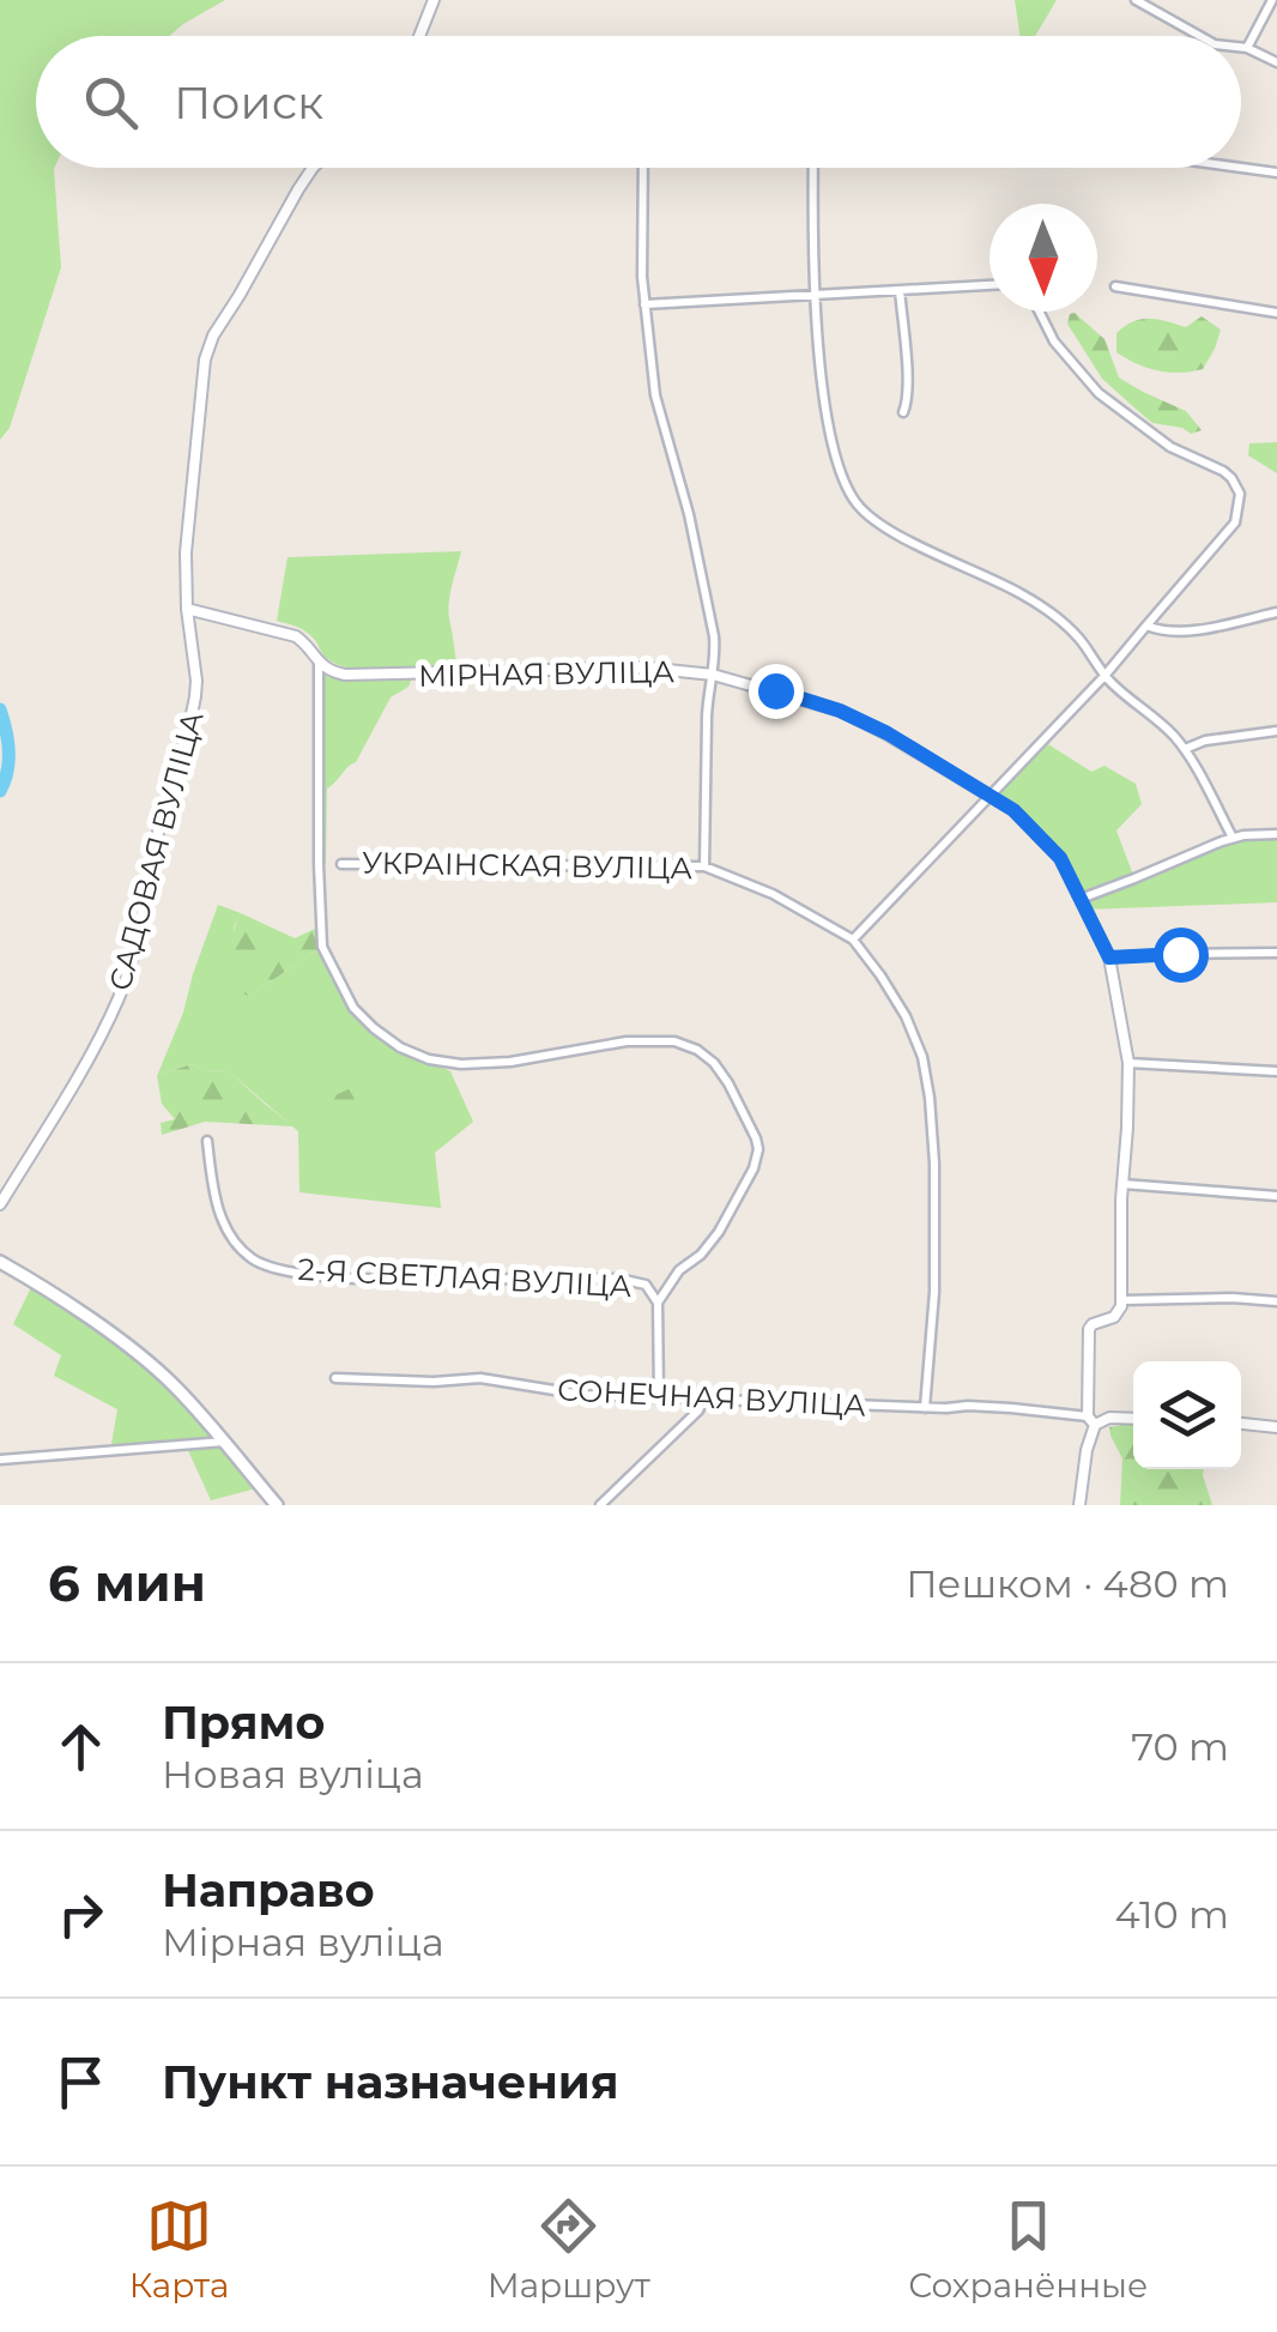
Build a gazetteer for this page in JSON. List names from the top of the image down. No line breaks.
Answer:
{"streets":{"street":["МІРНАЯ ВУЛІЦА","САДОВАЯ ВУЛІЦА","УКРАІНСКАЯ ВУЛІЦА","2-Я СВЕТЛАЯ ВУЛІЦА","СОНЕЧНАЯ ВУЛІЦА"]},"crossings":[["МІРНАЯ ВУЛІЦА","САДОВАЯ ВУЛІЦА"],["МІРНАЯ ВУЛІЦА","2-Я СВЕТЛАЯ ВУЛІЦА"],["УКРАІНСКАЯ ВУЛІЦА","СОНЕЧНАЯ ВУЛІЦА"],["2-Я СВЕТЛАЯ ВУЛІЦА","СОНЕЧНАЯ ВУЛІЦА"]],"north":"bottom","page":{"search":"Поиск","heading":["6 мин","Пешком · 480 m"],"list":[["Прямо","Новая вуліца","70 m"],["Направо","Мірная вуліца","410 m"],"Пункт назначения"],"nav":["Карта","Маршрут","Сохранённые"]}}
